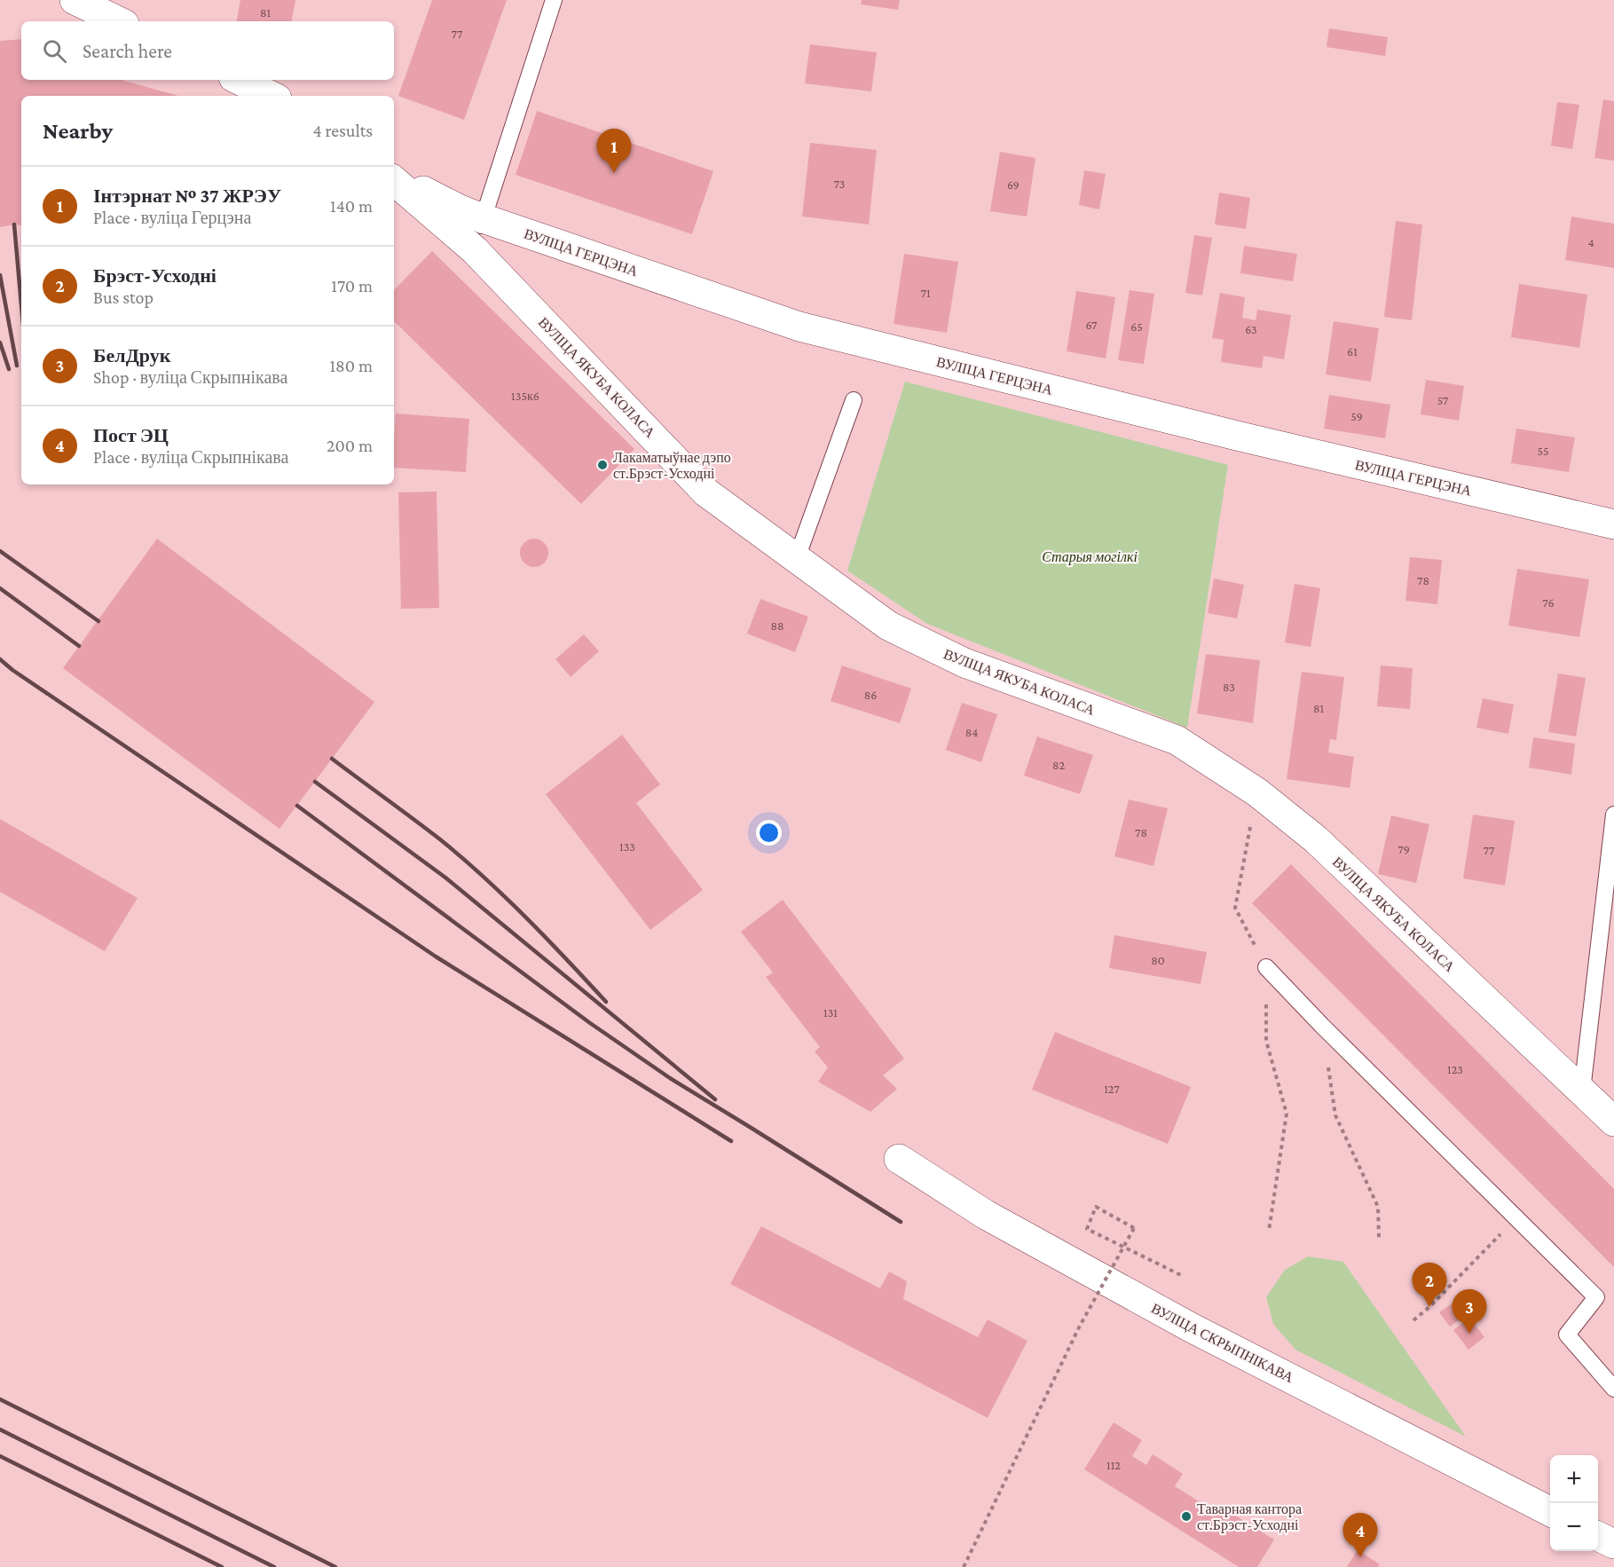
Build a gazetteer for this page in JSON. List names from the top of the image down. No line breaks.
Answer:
{"streets":{"street":["ВУЛІЦА ГЕРЦЭНА","ВУЛІЦА ЯКУБА КОЛАСА","ВУЛІЦА СКРЫПНІКАВА"]},"parks":["Старыя могілкі"],"places":["Лакаматыўнае дэпо ст.Брэст-Усходні","Таварная кантора ст.Брэст-Усходні"],"house_numbers":["81","77","73","69","4","71","67","65","63","61","135к6","57","59","55","78","76","88","83","86","81","84","82","78","133","79","77","80","131","123","127","112"],"page":{"search":"Search here","heading":["Nearby","4 results"],"pins":["1","2","3","4"],"list":[{"mark":"1","name":"Інтэрнат № 37 ЖРЭУ","note":"Place · вуліца Герцэна","value":"140 m"},{"mark":"2","name":"Брэст-Усходні","note":"Bus stop","value":"170 m"},{"mark":"3","name":"БелДрук","note":"Shop · вуліца Скрыпнікава","value":"180 m"},{"mark":"4","name":"Пост ЭЦ","note":"Place · вуліца Скрыпнікава","value":"200 m"}],"map_buttons":["+","−"]}}
